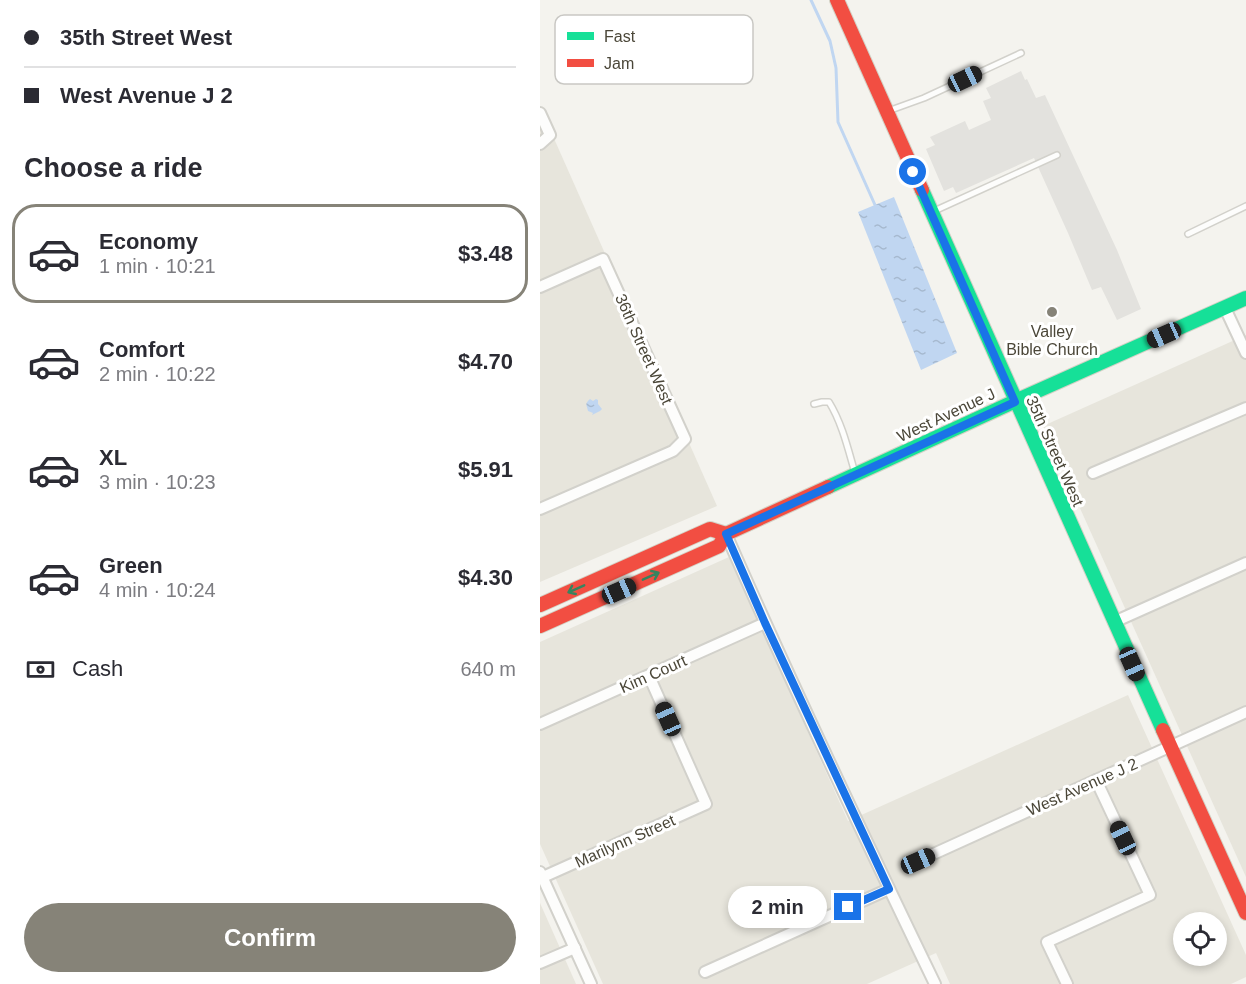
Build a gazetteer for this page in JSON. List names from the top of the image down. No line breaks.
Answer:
{"streets":{"street":["36th Street West","West Avenue J","35th Street West","Kim Court","West Avenue J 2","Marilynn Street"]},"crossings":[["West Avenue J","35th Street West"],["35th Street West","West Avenue J 2"],["Kim Court","Marilynn Street"]],"places":["Valley Bible Church"],"legend":["Fast","Jam"],"page":{"banner":["35th Street West","West Avenue J 2"],"heading":"Choose a ride","list":[{"name":"Economy","note":"1 min · 10:21","value":"$3.48"},{"name":"Comfort","note":"2 min · 10:22","value":"$4.70"},{"name":"XL","note":"3 min · 10:23","value":"$5.91"},{"name":"Green","note":"4 min · 10:24","value":"$4.30"}],"pay":["Cash","640 m"],"bubble":"2 min","buttons":"Confirm"}}
